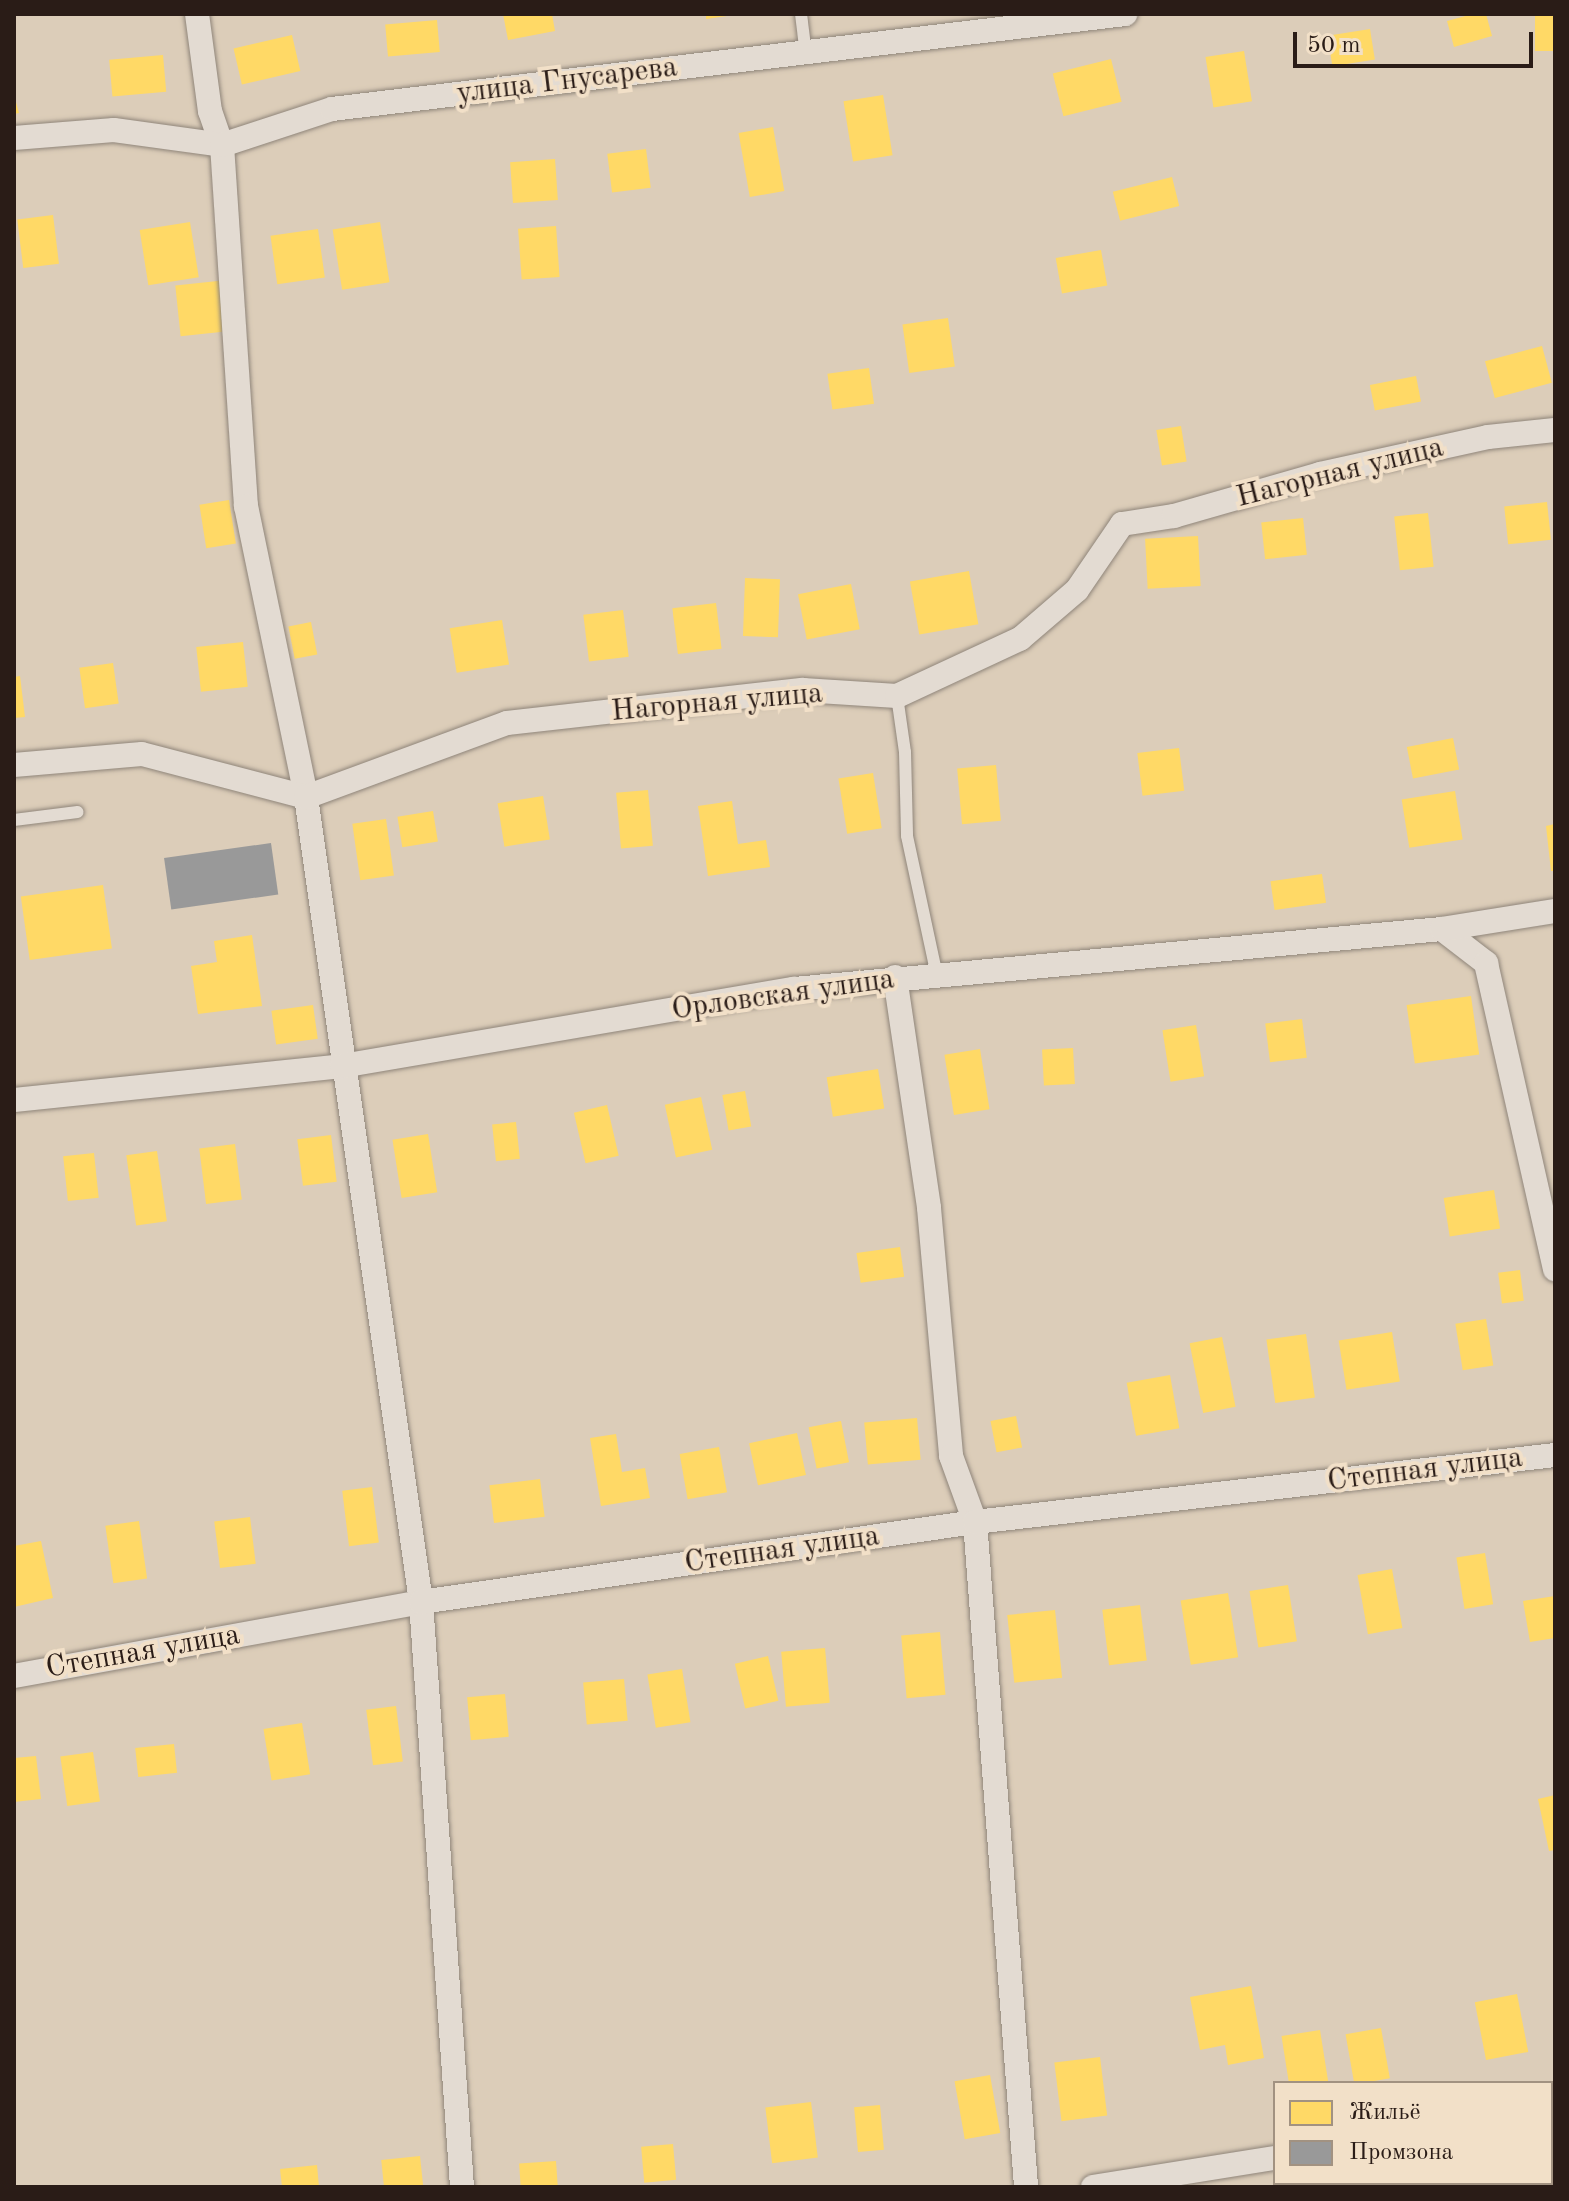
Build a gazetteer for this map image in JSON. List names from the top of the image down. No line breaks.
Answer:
{"streets":{"street":["улица Гнусарева","Нагорная улица","Орловская улица","Степная улица"]},"legend":["Жильё","Промзона"],"scale_bar":"50 m"}
